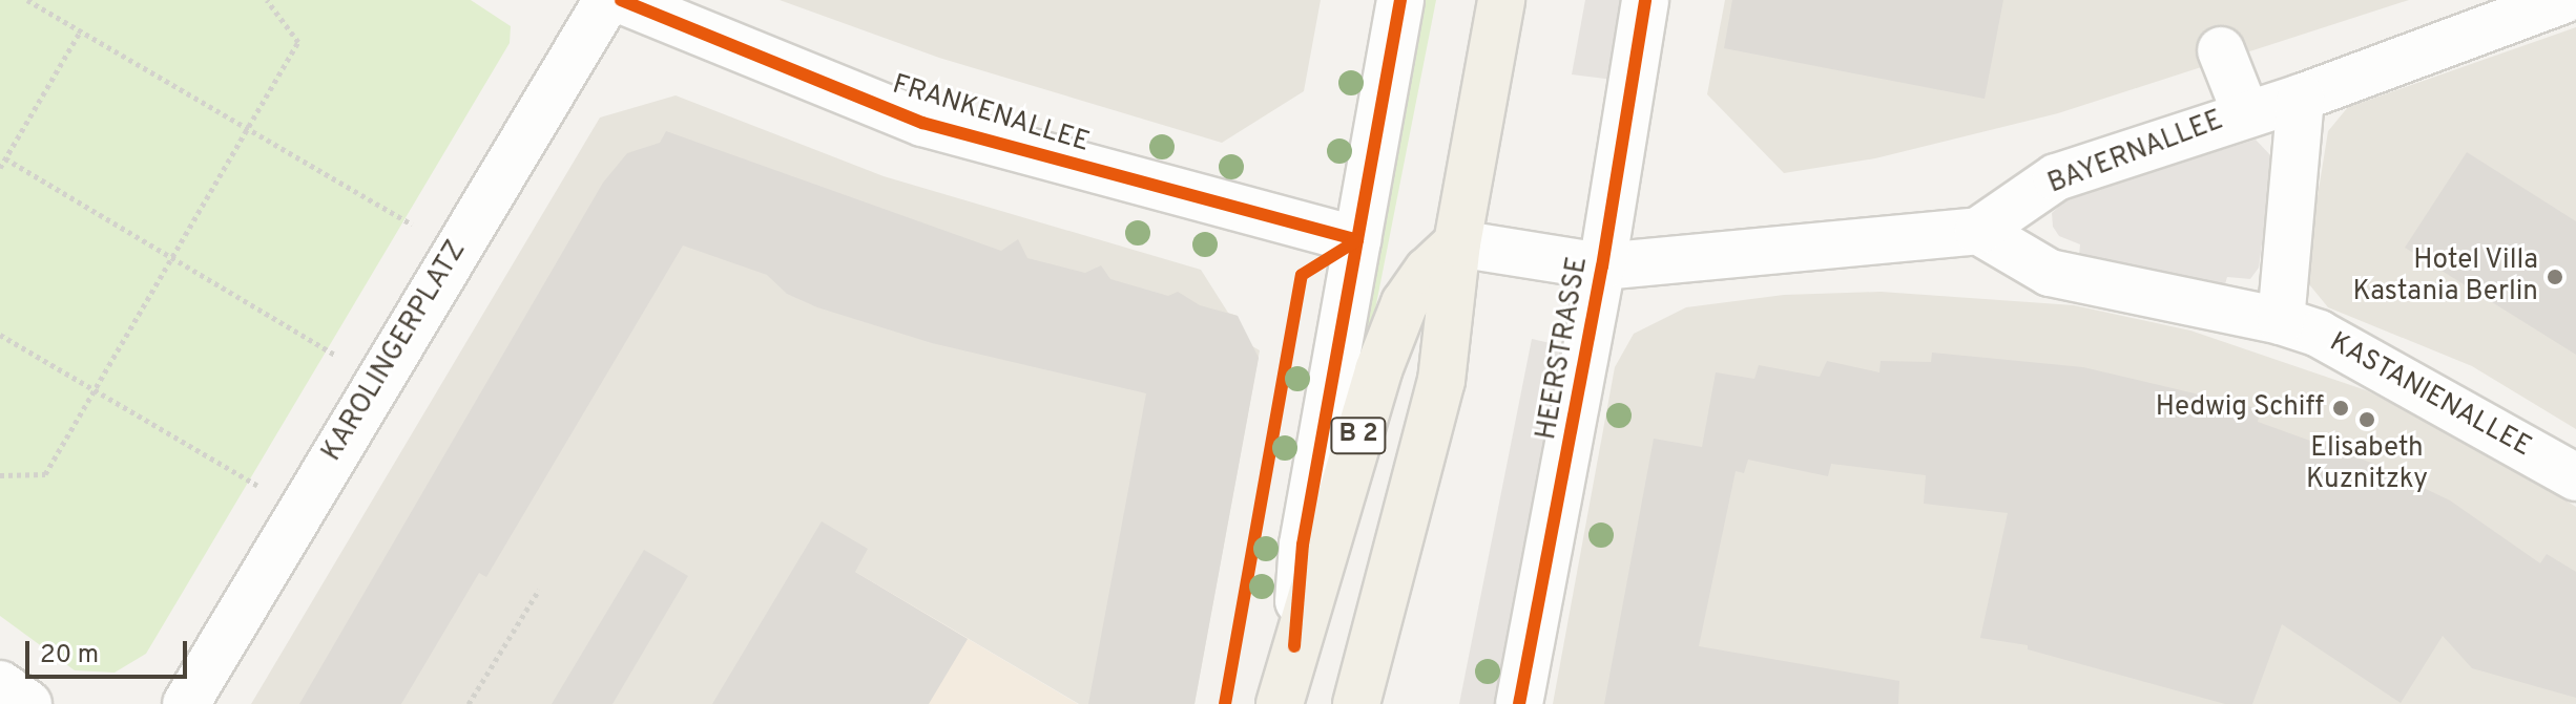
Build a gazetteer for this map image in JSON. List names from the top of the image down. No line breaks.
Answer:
{"streets":{"main road":["B 2"],"street":["FRANKENALLEE","BAYERNALLEE","HEERSTRASSE","KAROLINGERPLATZ","KASTANIENALLEE"]},"crossings":[["BAYERNALLEE","HEERSTRASSE"],["BAYERNALLEE","KASTANIENALLEE"],["HEERSTRASSE","B 2"]],"places":["Hotel Villa Kastania Berlin","Hedwig Schiff","Elisabeth Kuznitzky"],"scale_bar":"20 m"}
